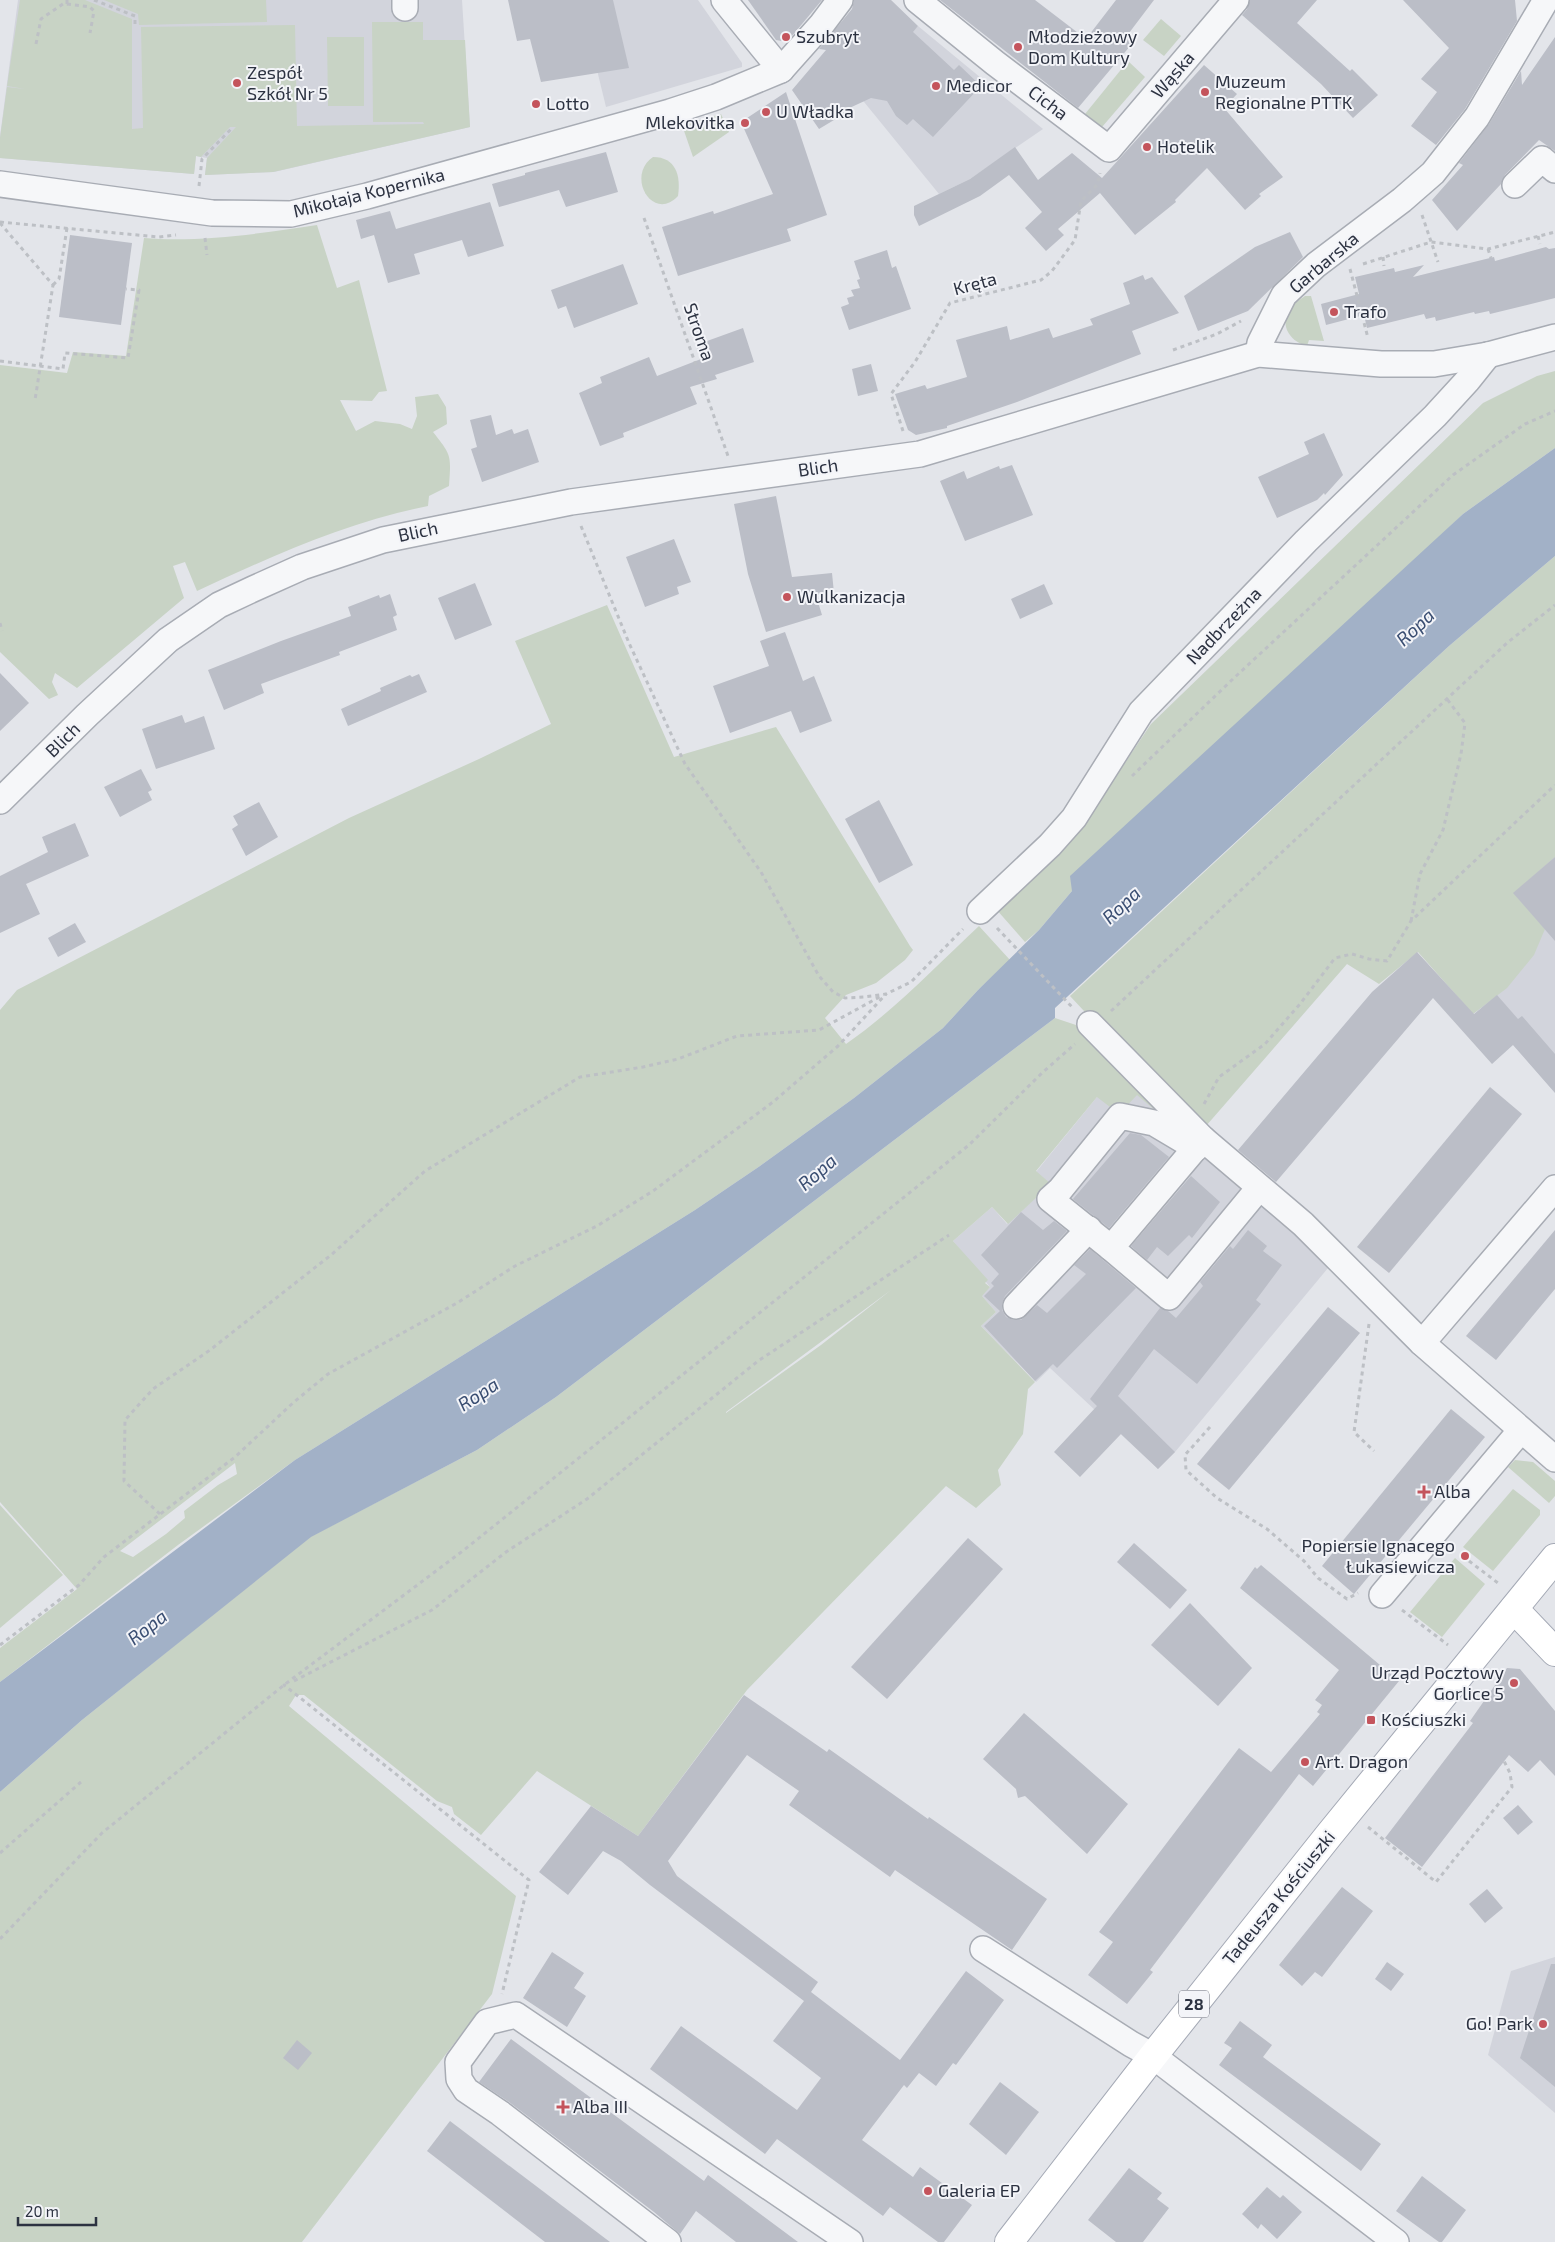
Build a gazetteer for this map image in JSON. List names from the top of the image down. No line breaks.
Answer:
{"streets":{"main road":["Tadeusza Kościuszki","28"],"street":["Wąska","Cicha","Mikołaja Kopernika","Garbarska","Blich","Nadbrzeżna"],"path":["Kręta","Stroma"]},"crossings":[["Wąska","Cicha"],["Kręta","Blich"]],"water":["Ropa"],"places":{"other":["Szubryt","Młodzieżowy Dom Kultury","Zespół Szkół Nr 5","Medicor","Muzeum Regionalne PTTK","Lotto","U Władka","Mlekovitka","Hotelik","Trafo","Wulkanizacja","Popiersie Ignacego Łukasiewicza","Urząd Pocztowy Gorlice 5","Art. Dragon","Go! Park","Galeria EP"],"health":["Alba","Alba III"],"transit":["Kościuszki"]},"scale_bar":"20 m"}
